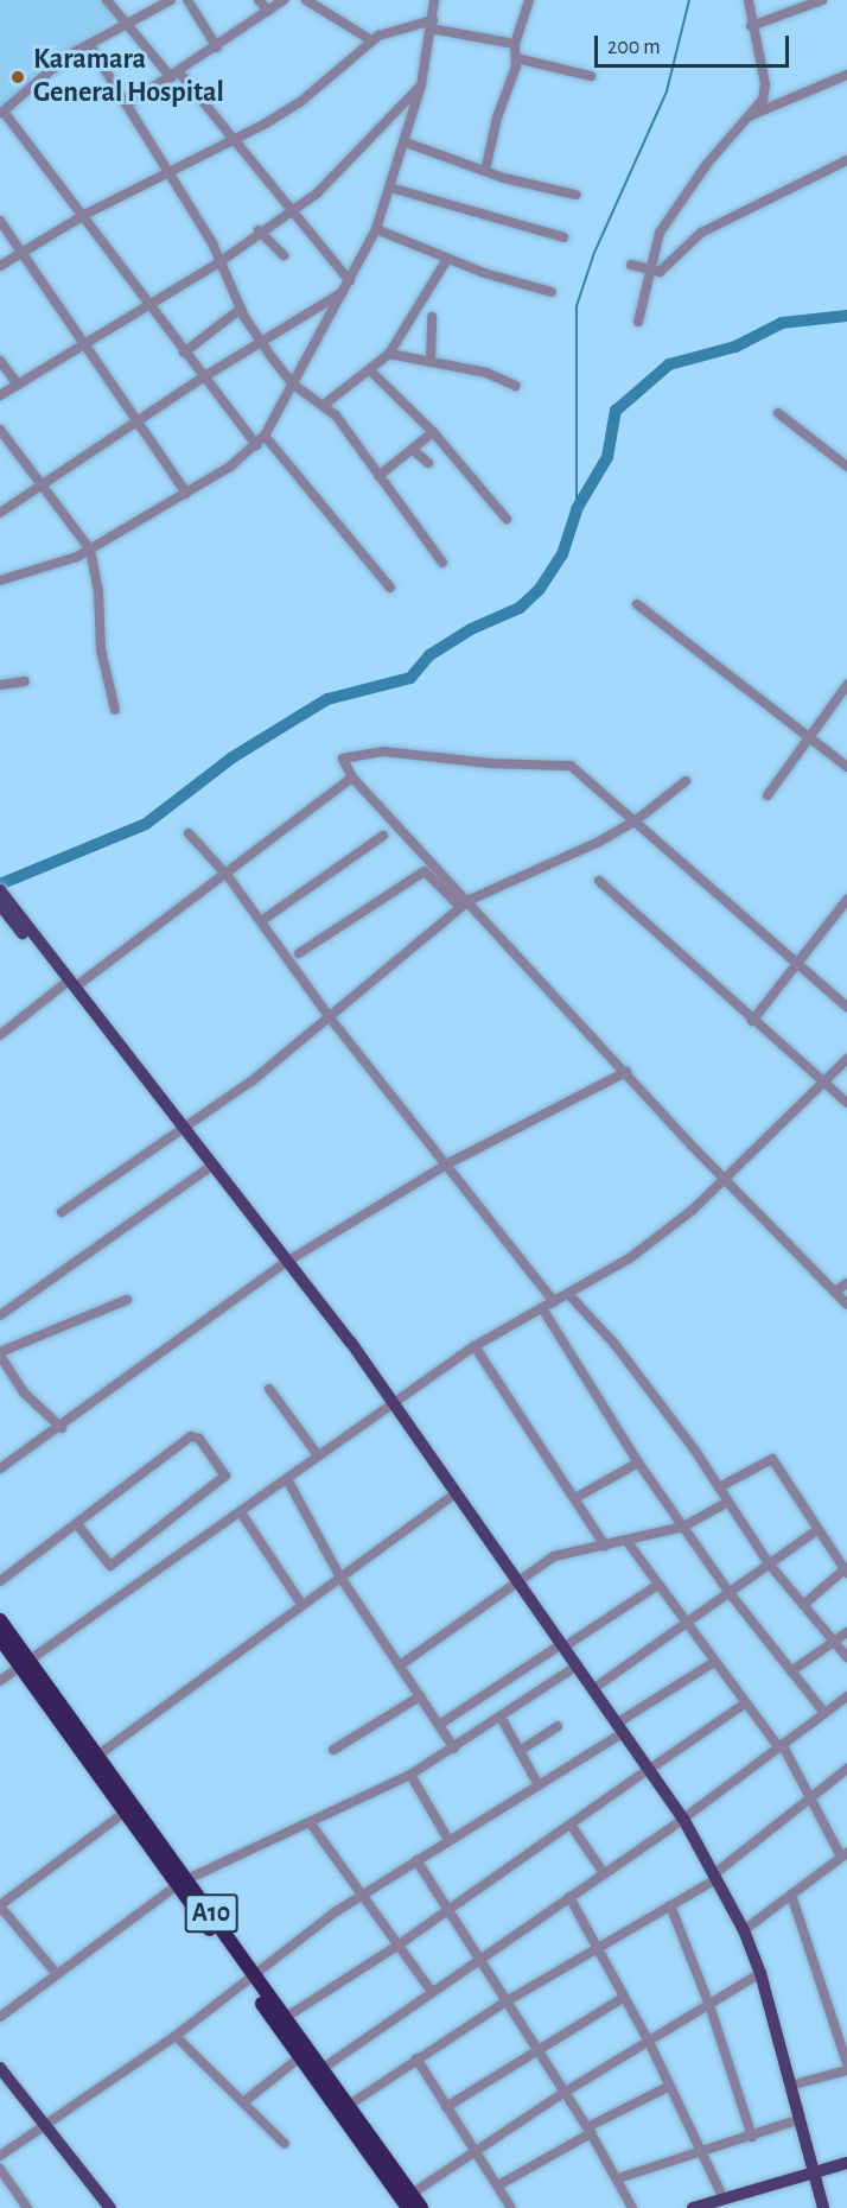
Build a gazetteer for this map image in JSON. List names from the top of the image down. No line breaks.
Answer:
{"streets":{"highway":["A10"]},"places":["Karamara General Hospital"],"scale_bar":"200 m"}
